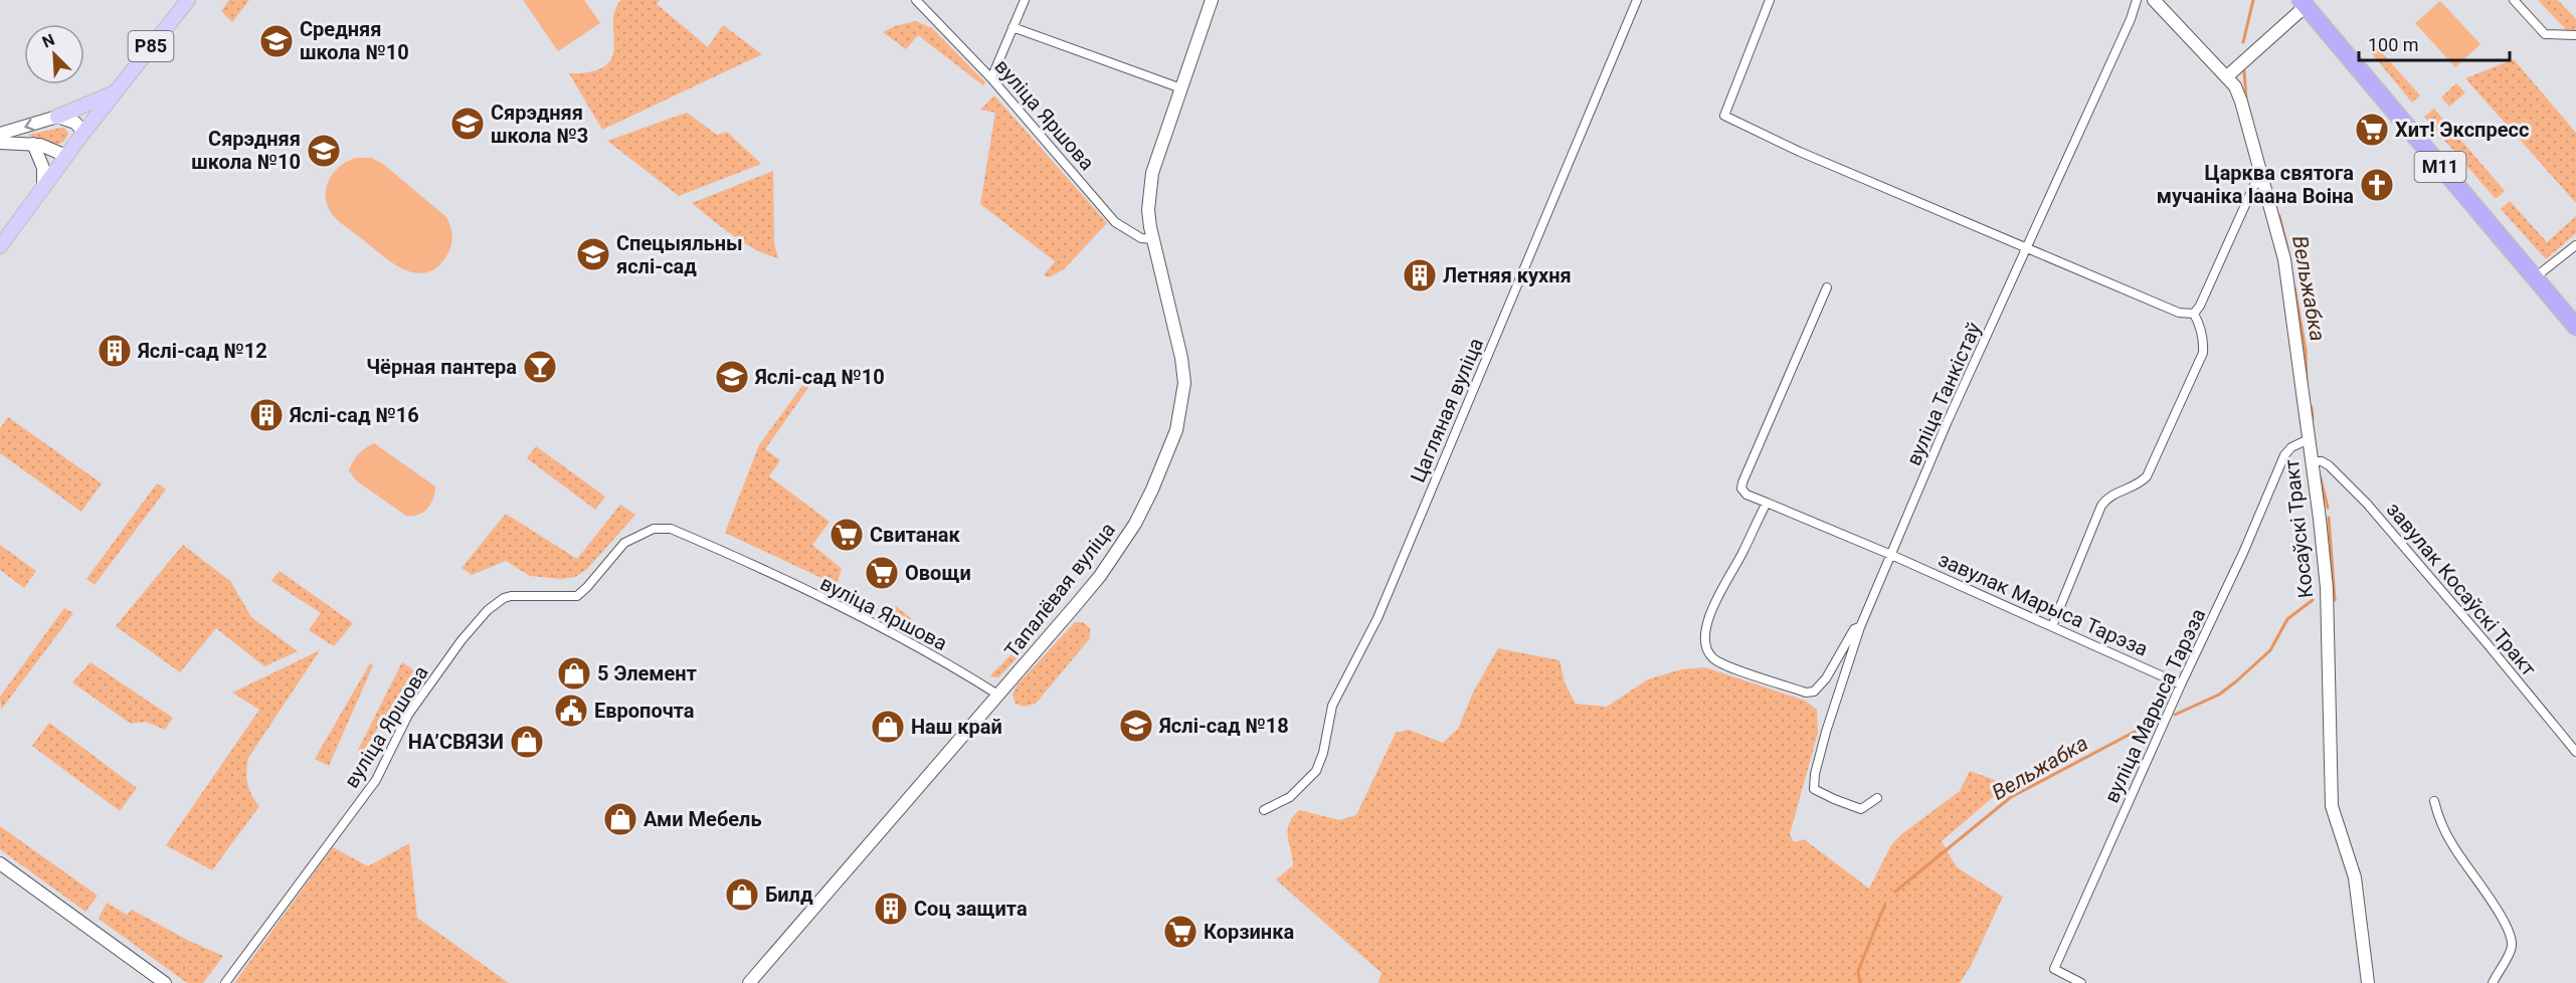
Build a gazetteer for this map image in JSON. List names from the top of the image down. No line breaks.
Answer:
{"streets":{"highway":["М11"],"main road":["Р85","Косаўскі Тракт","Тапалёвая вуліца"],"street":["вуліца Яршова","вуліца Танкістаў","Цагляная вуліца","завулак Косаўскі Тракт","завулак Марыса Тарэза","вуліца Марыса Тарэза"]},"crossings":[["вуліца Яршова","Тапалёвая вуліца"],["вуліца Танкістаў","завулак Марыса Тарэза"],["Косаўскі Тракт","завулак Косаўскі Тракт"],["Косаўскі Тракт","вуліца Марыса Тарэза"],["завулак Марыса Тарэза","вуліца Марыса Тарэза"]],"water":["Вельжабка"],"places":{"school or university":["Средняя школа №10","Сярэдняя школа №3","Сярэдняя школа №10","Спецыяльны яслі-сад","Яслі-сад №10","Яслі-сад №18"],"supermarket":["Хит! Экспресс","Свитанак","Овощи","Корзинка"],"church":["Царква святога мучаніка Іаана Воіна"],"building":["Летняя кухня","Яслі-сад №12","Яслі-сад №16","Соц защита"],"bar":["Чёрная пантера"],"shop":["5 Элемент","Наш край","НАʼСВЯЗИ","Ами Мебель","Билд"],"public building":["Европочта"]},"scale_bar":"100 m","north":"top left"}
